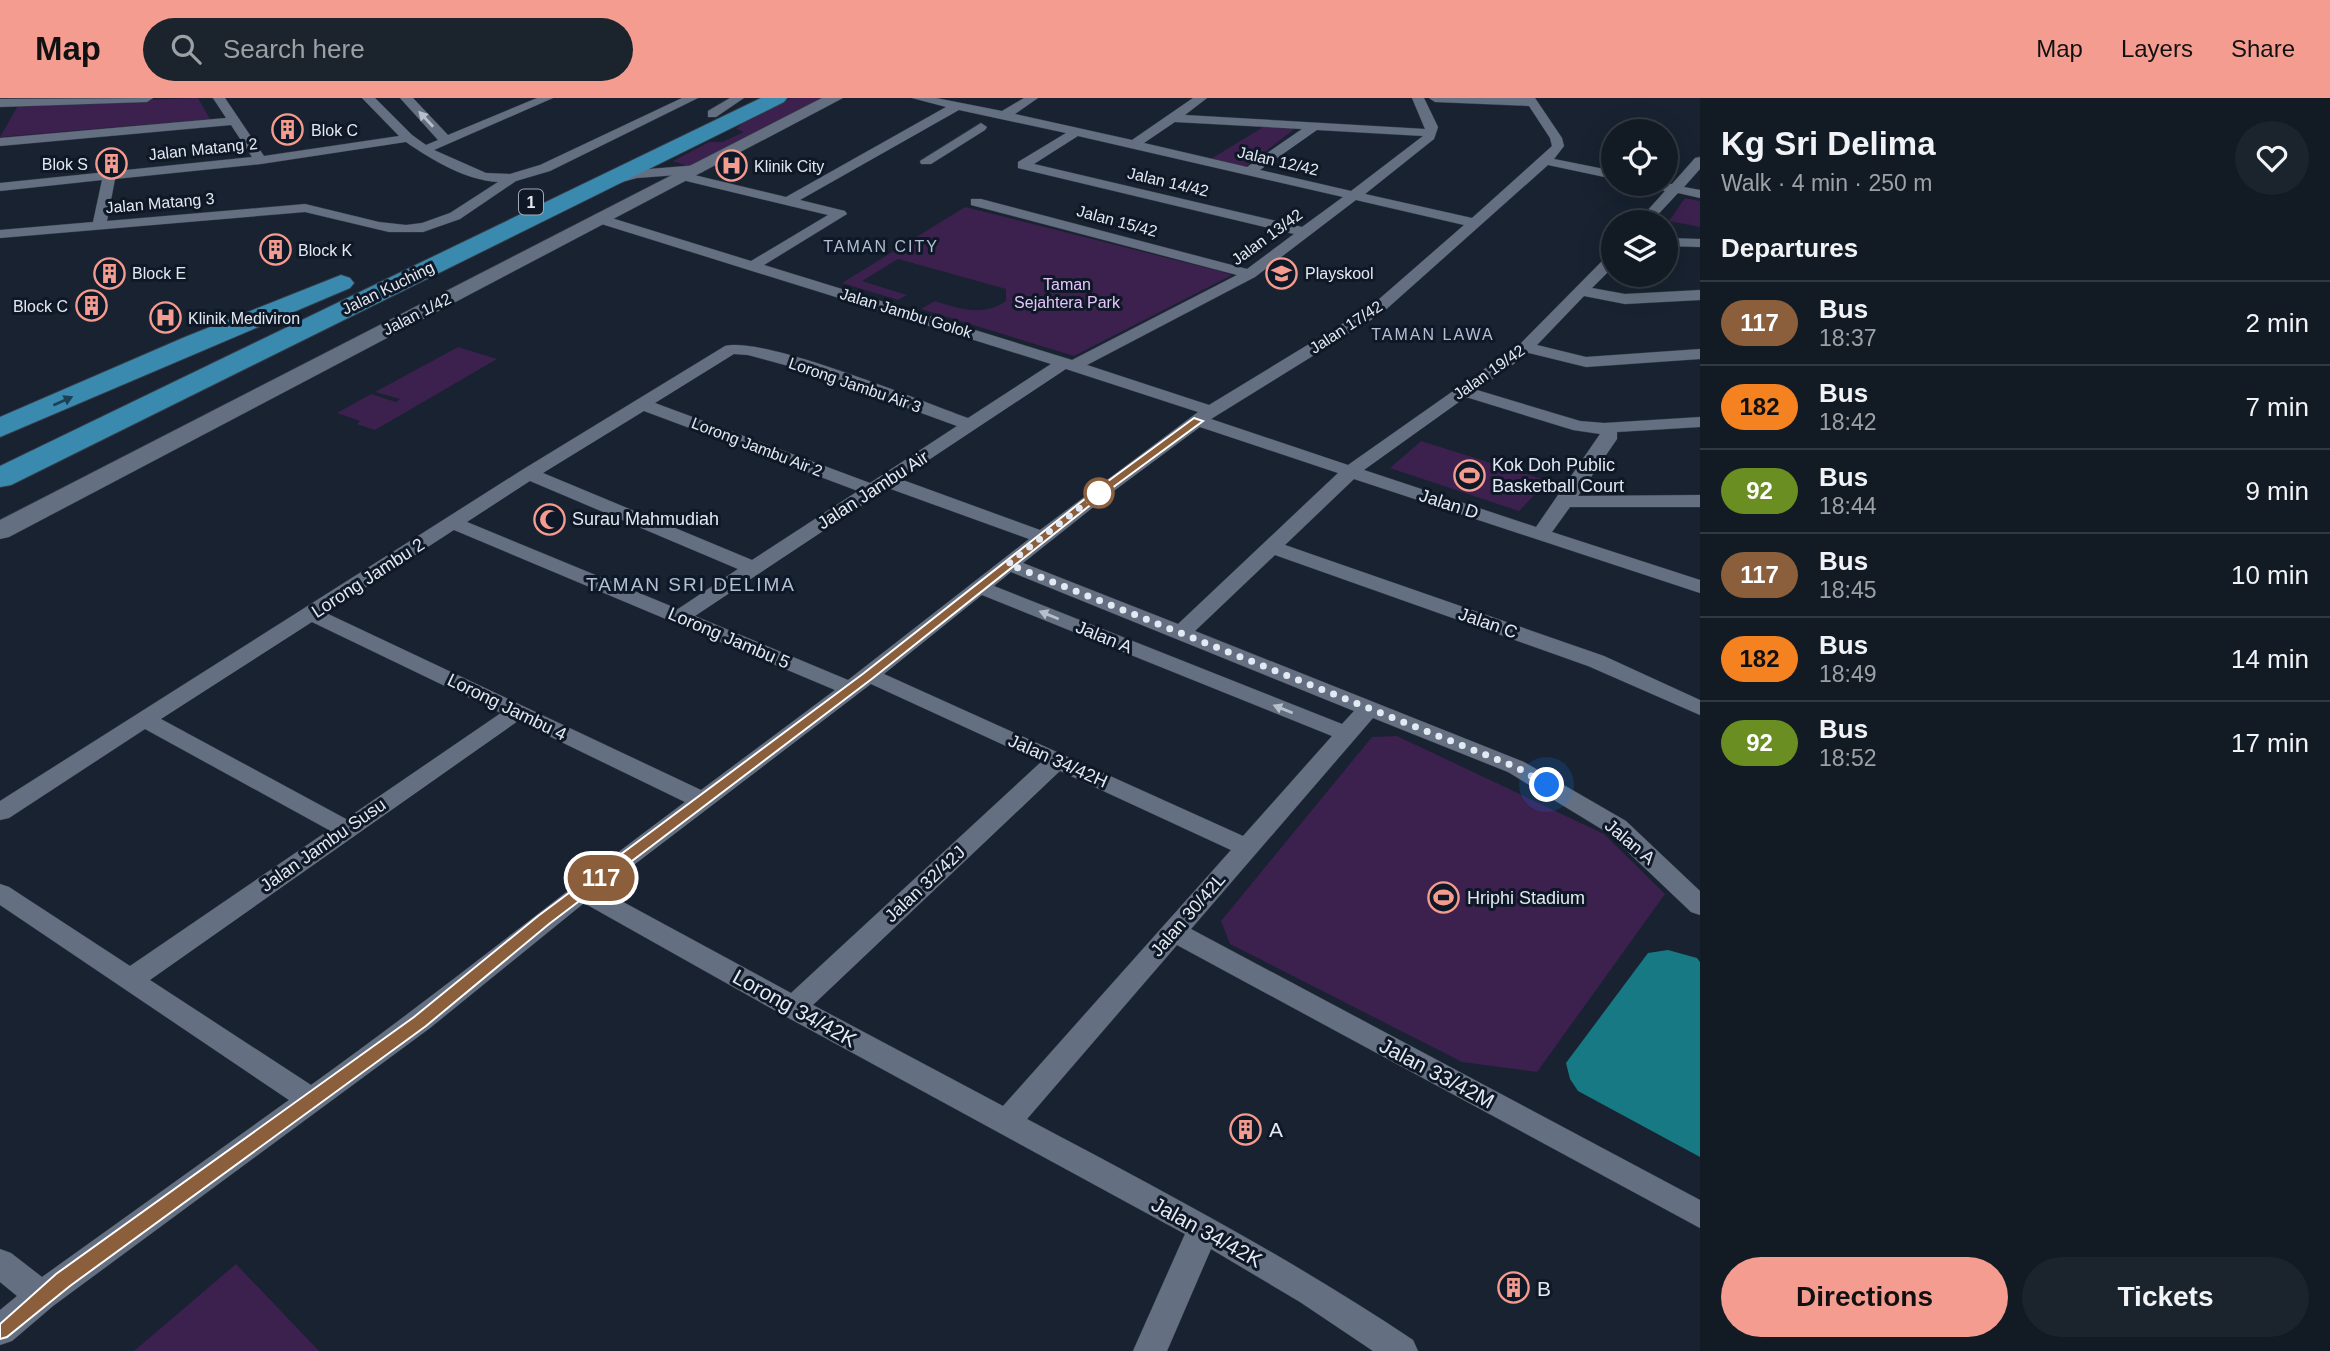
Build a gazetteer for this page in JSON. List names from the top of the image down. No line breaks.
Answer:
{"streets":{"highway":["1","Jalan Kuching"],"street":["Jalan Matang 2","Jalan 12/42","Jalan 14/42","Jalan Matang 3","Jalan 15/42","Jalan 13/42","Jalan Jambu Golok","Jalan 1/42","Jalan 17/42","Jalan 19/42","Lorong Jambu Air 3","Lorong Jambu Air 2","Jalan Jambu Air","Jalan D","Lorong Jambu 2","Jalan C","Jalan A","Lorong Jambu 5","Lorong Jambu 4","Jalan 34/42H","Jalan Jambu Susu","Jalan 32/42J","Jalan 30/42L","Lorong 34/42K","Jalan 33/42M","Jalan 34/42K"]},"crossings":[["Jalan 12/42","Jalan 14/42"],["Jalan 12/42","Jalan 13/42"],["Jalan 12/42","Jalan 17/42"],["Jalan 14/42","Jalan 13/42"],["Jalan 15/42","Jalan 13/42"],["Jalan 13/42","Jalan Jambu Golok"],["Jalan 13/42","Jalan Jambu Air"],["Jalan Jambu Golok","Jalan 1/42"],["Jalan Jambu Golok","Jalan 17/42"],["Jalan Jambu Golok","Jalan Jambu Air"],["Jalan Jambu Golok","Jalan D"],["Jalan 17/42","Lorong Jambu Air 2"],["Jalan 17/42","Jalan D"],["Jalan 17/42","Jalan A"],["Jalan 17/42","Lorong Jambu 5"],["Jalan 17/42","Lorong Jambu 4"],["Jalan 17/42","Jalan 34/42H"],["Jalan 17/42","Lorong 34/42K"],["Jalan 19/42","Jalan D"],["Jalan 19/42","Jalan C"],["Jalan 19/42","Jalan A"],["Lorong Jambu Air 3","Jalan Jambu Air"],["Lorong Jambu Air 3","Lorong Jambu 2"],["Lorong Jambu Air 2","Jalan Jambu Air"],["Lorong Jambu Air 2","Lorong Jambu 2"],["Jalan Jambu Air","Lorong Jambu 5"],["Lorong Jambu 2","Lorong Jambu 5"],["Lorong Jambu 2","Lorong Jambu 4"],["Jalan A","Jalan 30/42L"],["Lorong Jambu 5","Jalan 34/42H"],["Lorong Jambu 4","Jalan Jambu Susu"],["Jalan 34/42H","Jalan 32/42J"],["Jalan 34/42H","Jalan 30/42L"],["Jalan 32/42J","Lorong 34/42K"],["Jalan 30/42L","Lorong 34/42K"],["Jalan 30/42L","Jalan 33/42M"],["Jalan 30/42L","Jalan 34/42K"],["Lorong 34/42K","Jalan 34/42K"]],"districts":["TAMAN CITY","TAMAN LAWA","TAMAN SRI DELIMA"],"parks":["Taman Sejahtera Park"],"places":{"building":["Blok C","Blok S","Block K","Block E","Block C","A","B"],"hospital":["Klinik City","Klinik Mediviron"],"school or university":["Playskool"],"sports":["Kok Doh Public Basketball Court","Hriphi Stadium"],"mosque":["Surau Mahmudiah"]},"lines":["bus line 117"],"page":{"header":"Map","search":"Search here","nav":["Map","Layers","Share"],"on_map":"117","heading":[["Kg Sri Delima","Walk · 4 min · 250 m"],"Departures"],"list":[{"mark":"117","name":"Bus","note":"18:37","value":"2 min"},{"mark":"182","name":"Bus","note":"18:42","value":"7 min"},{"mark":"92","name":"Bus","note":"18:44","value":"9 min"},{"mark":"117","name":"Bus","note":"18:45","value":"10 min"},{"mark":"182","name":"Bus","note":"18:49","value":"14 min"},{"mark":"92","name":"Bus","note":"18:52","value":"17 min"}],"buttons":["Directions","Tickets"]}}
